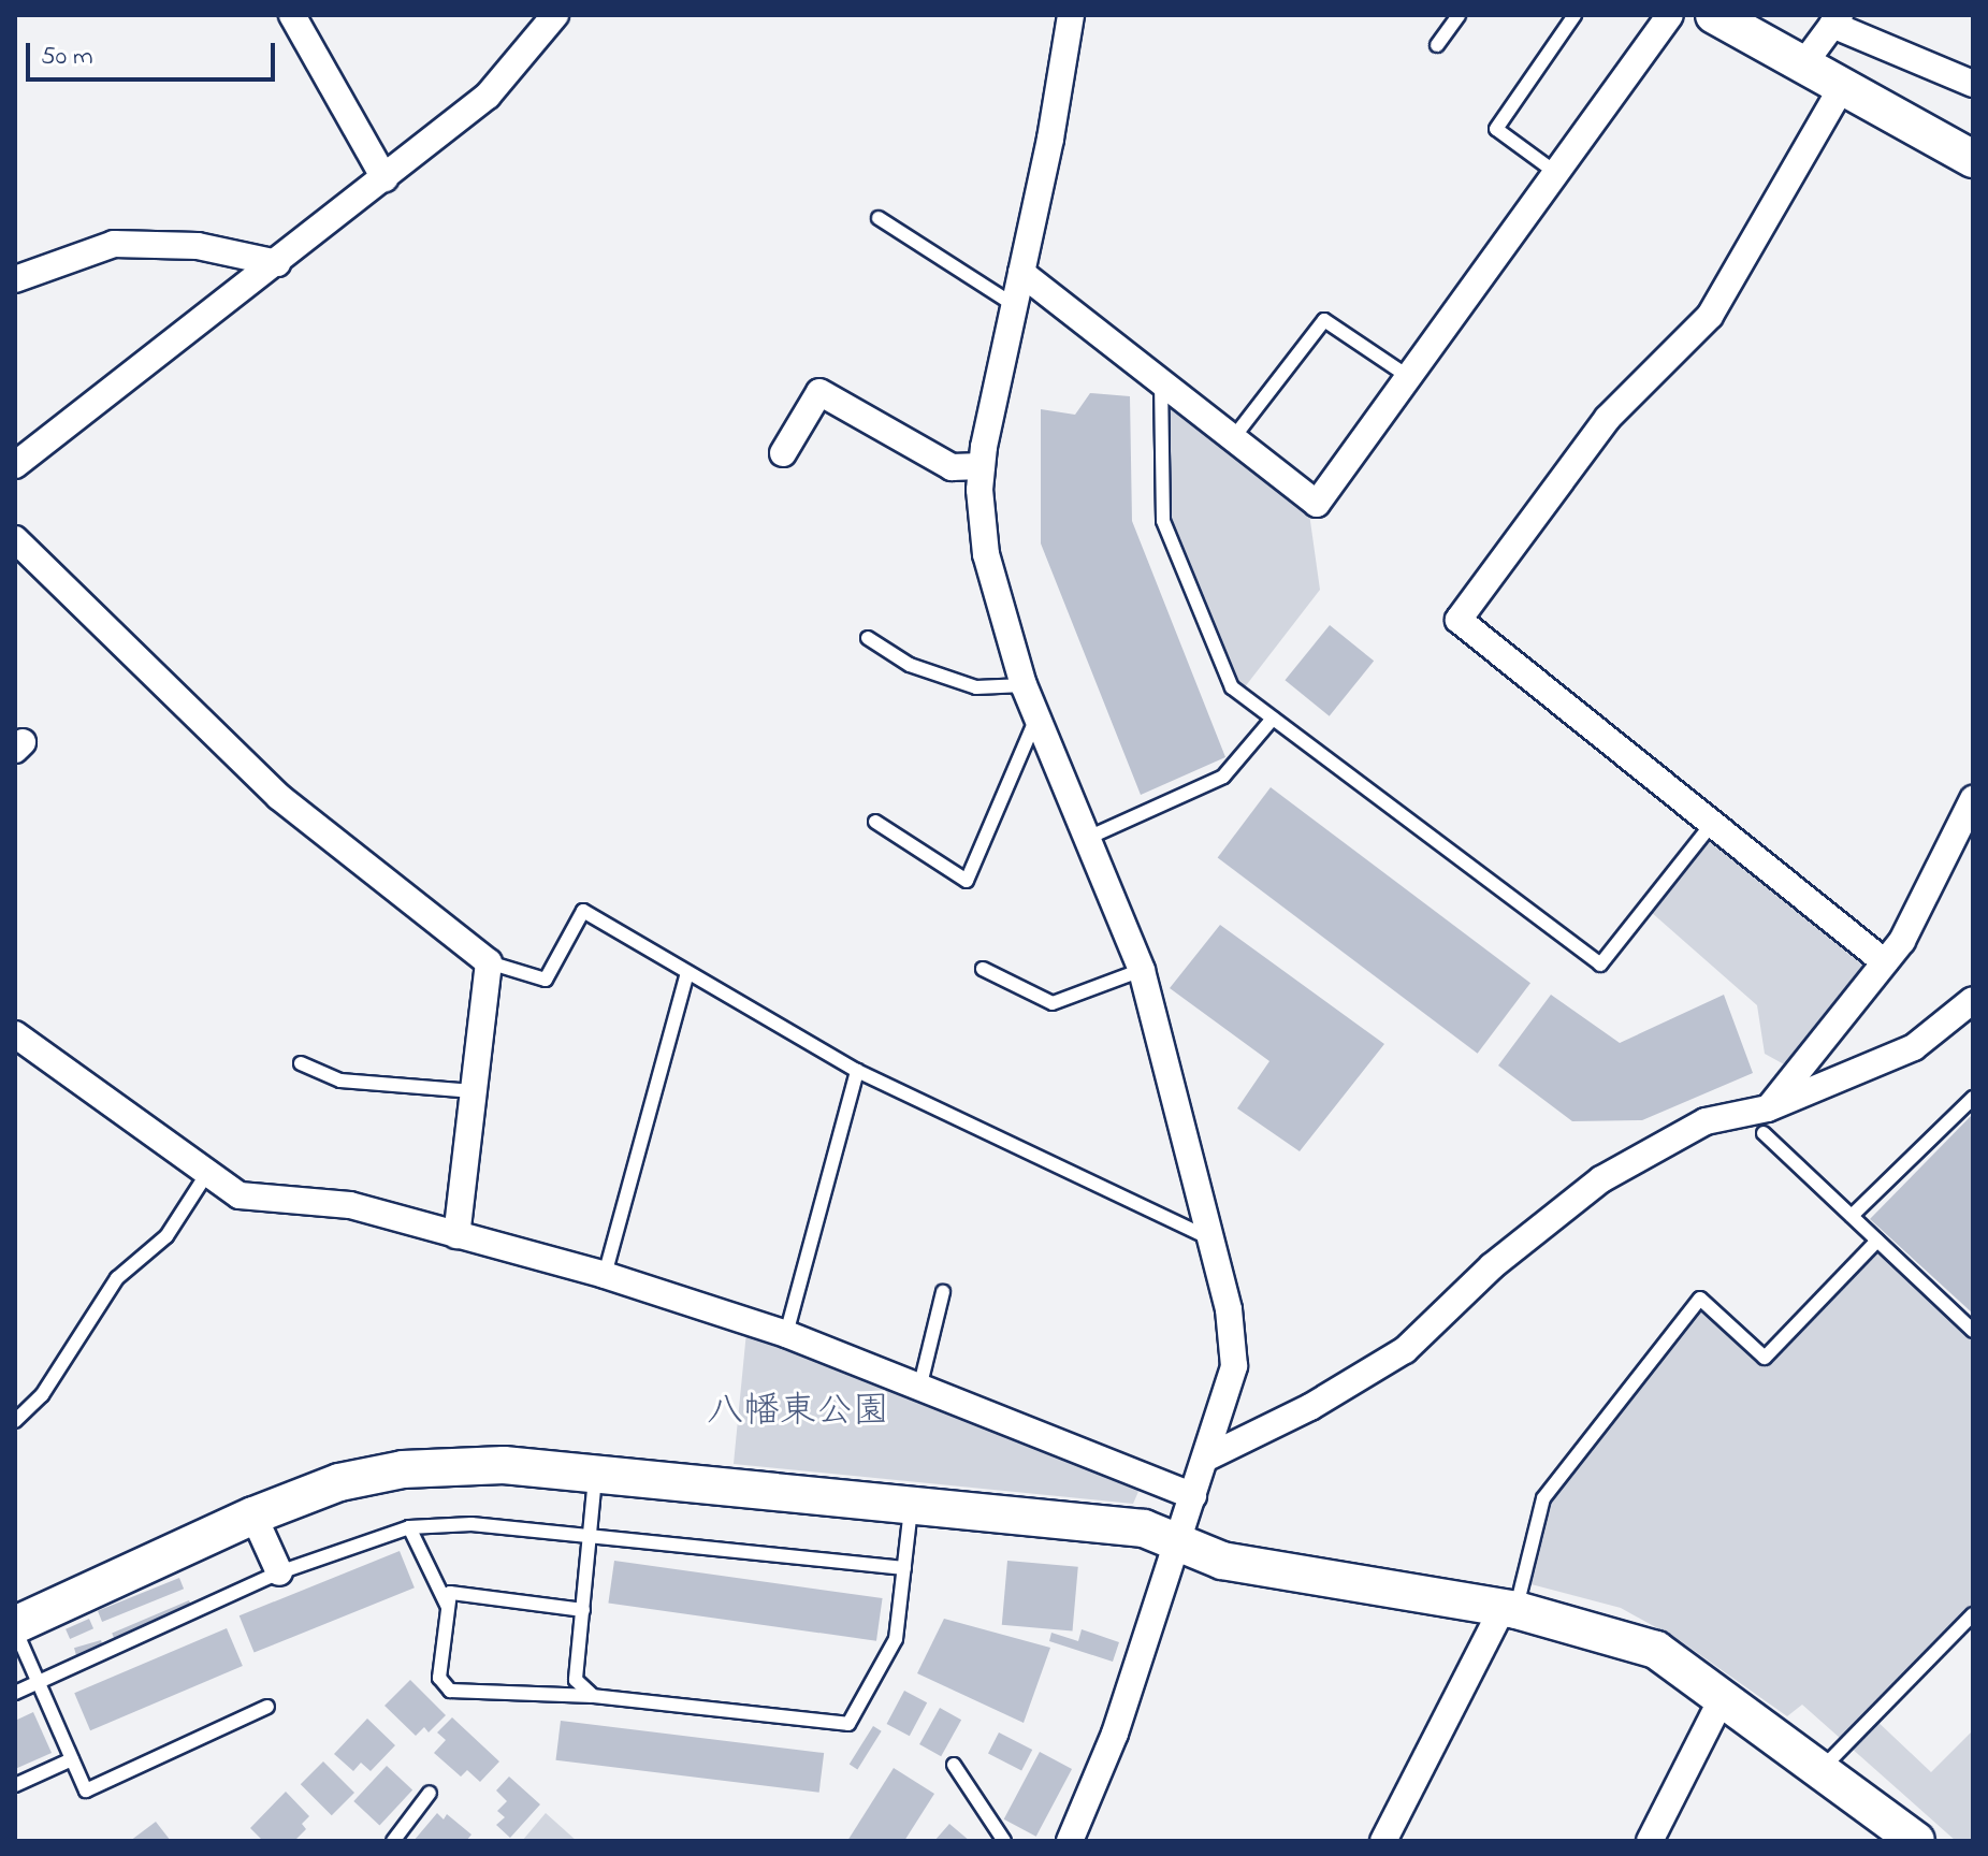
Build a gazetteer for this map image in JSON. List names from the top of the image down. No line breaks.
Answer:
{"parks":["八幡東公園"],"scale_bar":"50 m"}
